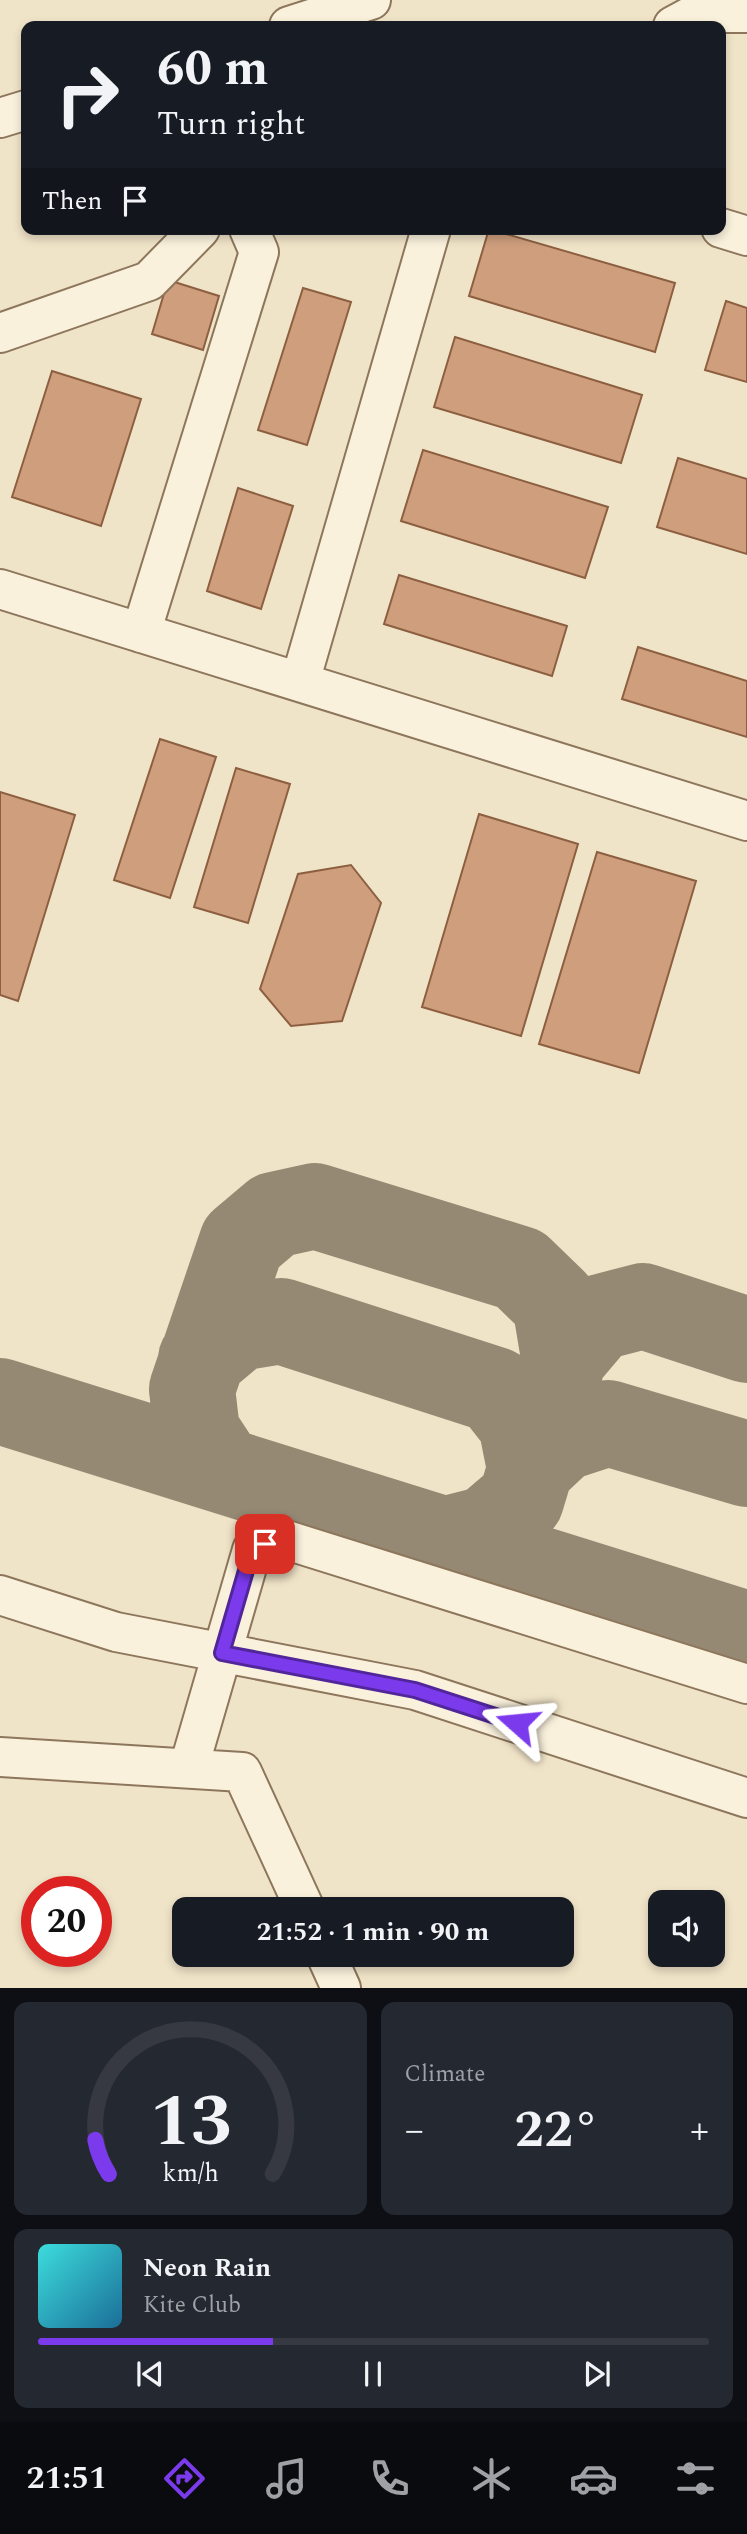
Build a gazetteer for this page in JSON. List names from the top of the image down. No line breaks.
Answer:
{"page":{"turn":["60 m","Turn right"],"then":"Then","limit":"20","trip":"21:52 · 1 min · 90 m","tile":"Climate","heat":["−","22°","+"],"song":["Neon Rain","Kite Club"],"tabs":"21:51","gauge":["13","km/h"]}}
